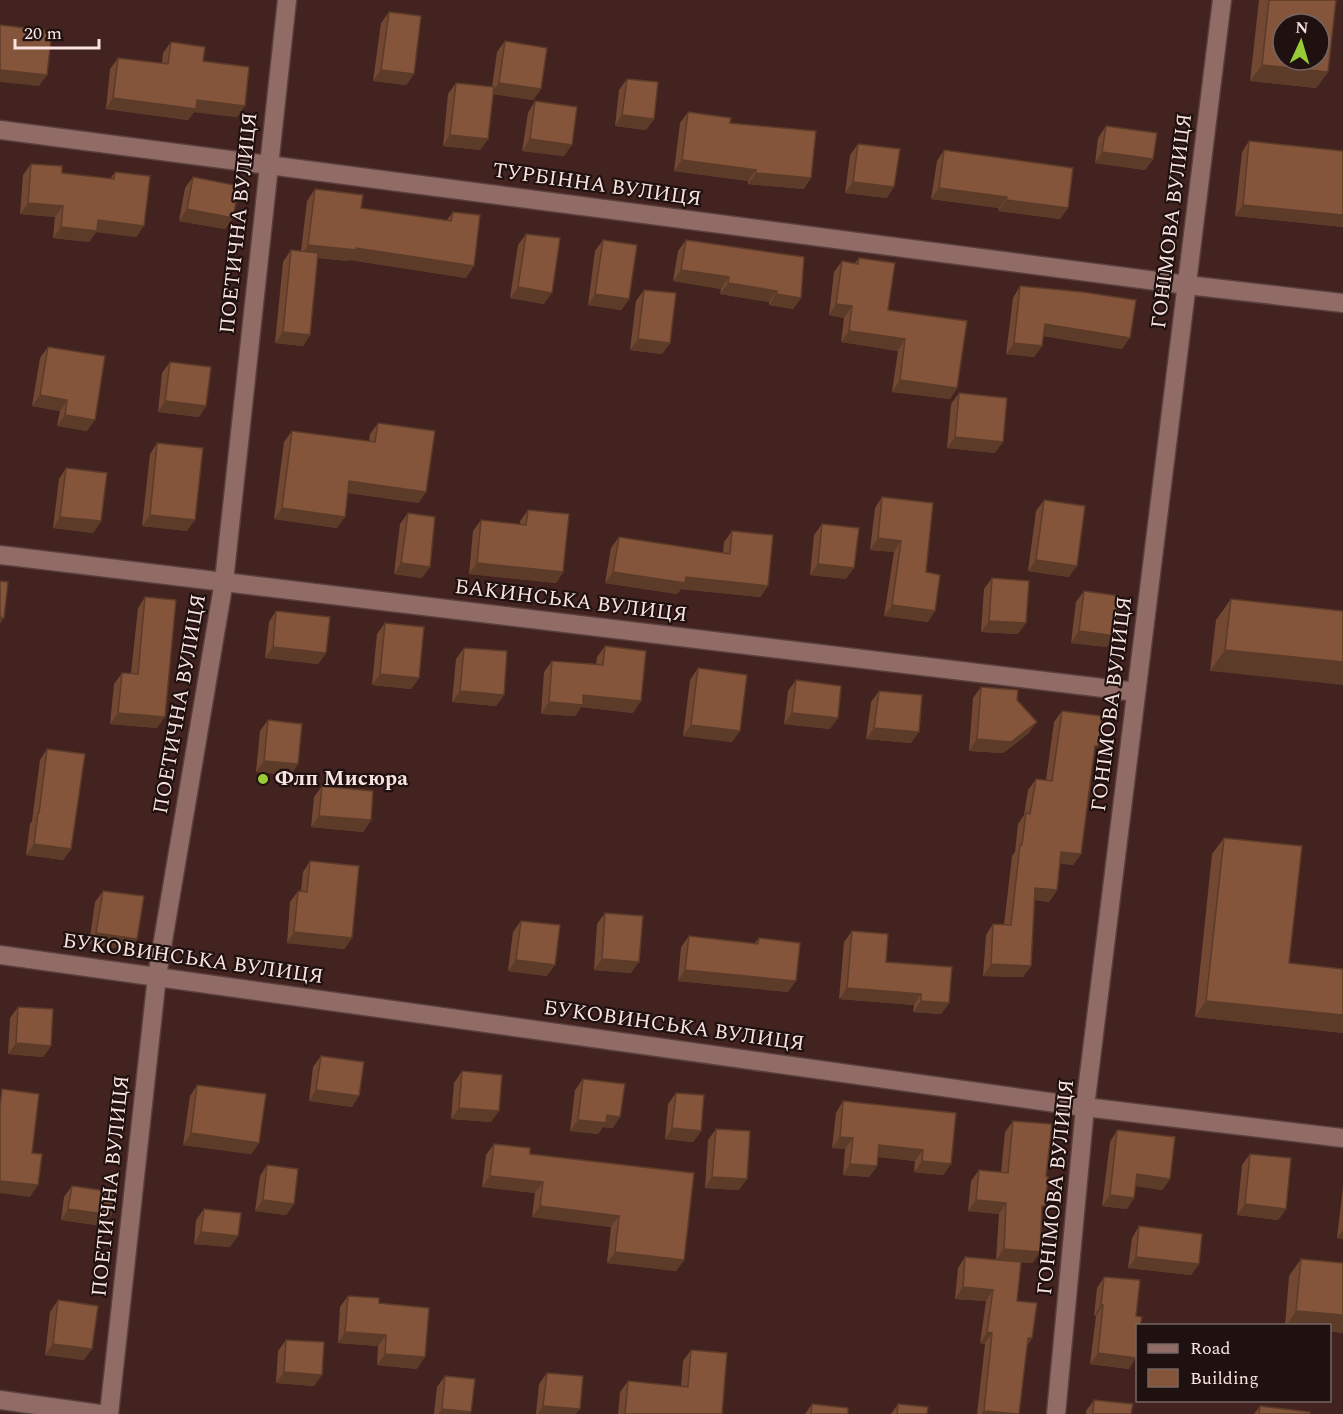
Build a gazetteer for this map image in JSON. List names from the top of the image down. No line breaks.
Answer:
{"streets":{"street":["ТУРБІННА ВУЛИЦЯ","ГОНІМОВА ВУЛИЦЯ","ПОЕТИЧНА ВУЛИЦЯ","БАКИНСЬКА ВУЛИЦЯ","БУКОВИНСЬКА ВУЛИЦЯ"]},"crossings":[["ТУРБІННА ВУЛИЦЯ","ГОНІМОВА ВУЛИЦЯ"],["ТУРБІННА ВУЛИЦЯ","ПОЕТИЧНА ВУЛИЦЯ"],["ГОНІМОВА ВУЛИЦЯ","БАКИНСЬКА ВУЛИЦЯ"],["ГОНІМОВА ВУЛИЦЯ","БУКОВИНСЬКА ВУЛИЦЯ"],["ПОЕТИЧНА ВУЛИЦЯ","БАКИНСЬКА ВУЛИЦЯ"],["ПОЕТИЧНА ВУЛИЦЯ","БУКОВИНСЬКА ВУЛИЦЯ"]],"places":["Флп Мисюра"],"legend":["Road","Building"],"scale_bar":"20 m","north":"top"}
